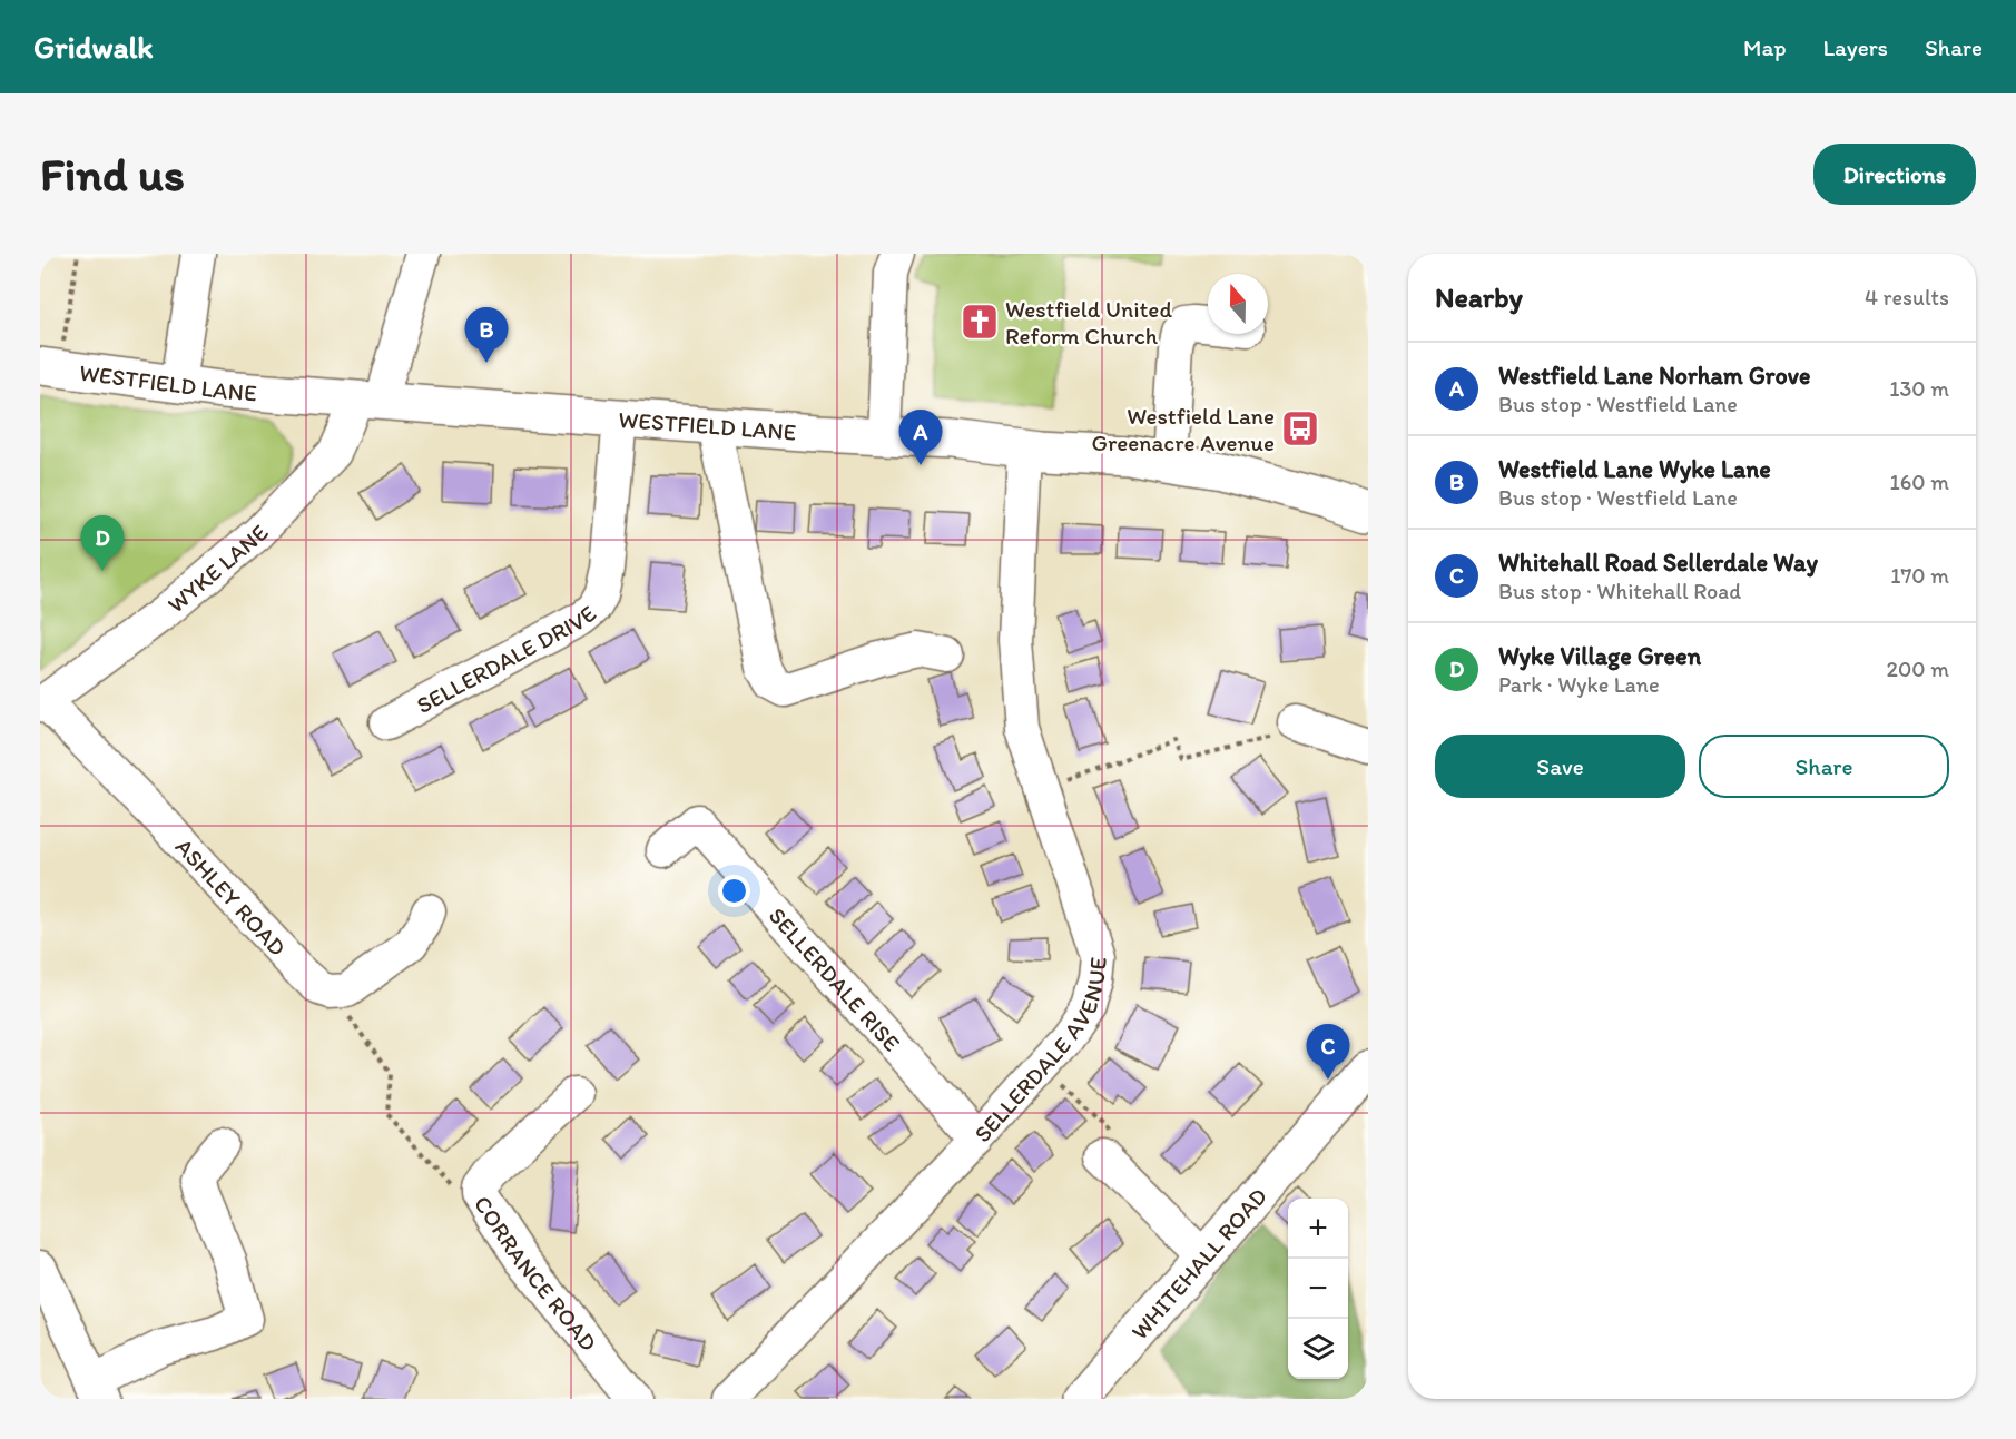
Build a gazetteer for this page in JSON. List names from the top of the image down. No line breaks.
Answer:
{"streets":{"main road":["WESTFIELD LANE","WHITEHALL ROAD"],"street":["WYKE LANE","SELLERDALE DRIVE","ASHLEY ROAD","SELLERDALE RISE","SELLERDALE AVENUE","CORRANCE ROAD"]},"crossings":[["WESTFIELD LANE","WYKE LANE"],["WESTFIELD LANE","SELLERDALE DRIVE"],["WESTFIELD LANE","SELLERDALE AVENUE"],["WYKE LANE","ASHLEY ROAD"],["SELLERDALE RISE","SELLERDALE AVENUE"]],"places":{"church":["Westfield United Reform Church"],"bus stop":["Westfield Lane Greenacre Avenue"]},"north":"top","page":{"header":"Gridwalk","nav":["Map","Layers","Share"],"buttons":["Directions",["Save","Share"]],"title":"Find us","heading":["Nearby","4 results"],"pins":["B","A","D","C"],"list":[{"mark":"A","name":"Westfield Lane Norham Grove","note":"Bus stop · Westfield Lane","value":"130 m"},{"mark":"B","name":"Westfield Lane Wyke Lane","note":"Bus stop · Westfield Lane","value":"160 m"},{"mark":"C","name":"Whitehall Road Sellerdale Way","note":"Bus stop · Whitehall Road","value":"170 m"},{"mark":"D","name":"Wyke Village Green","note":"Park · Wyke Lane","value":"200 m"}],"map_buttons":["+","−"]}}
